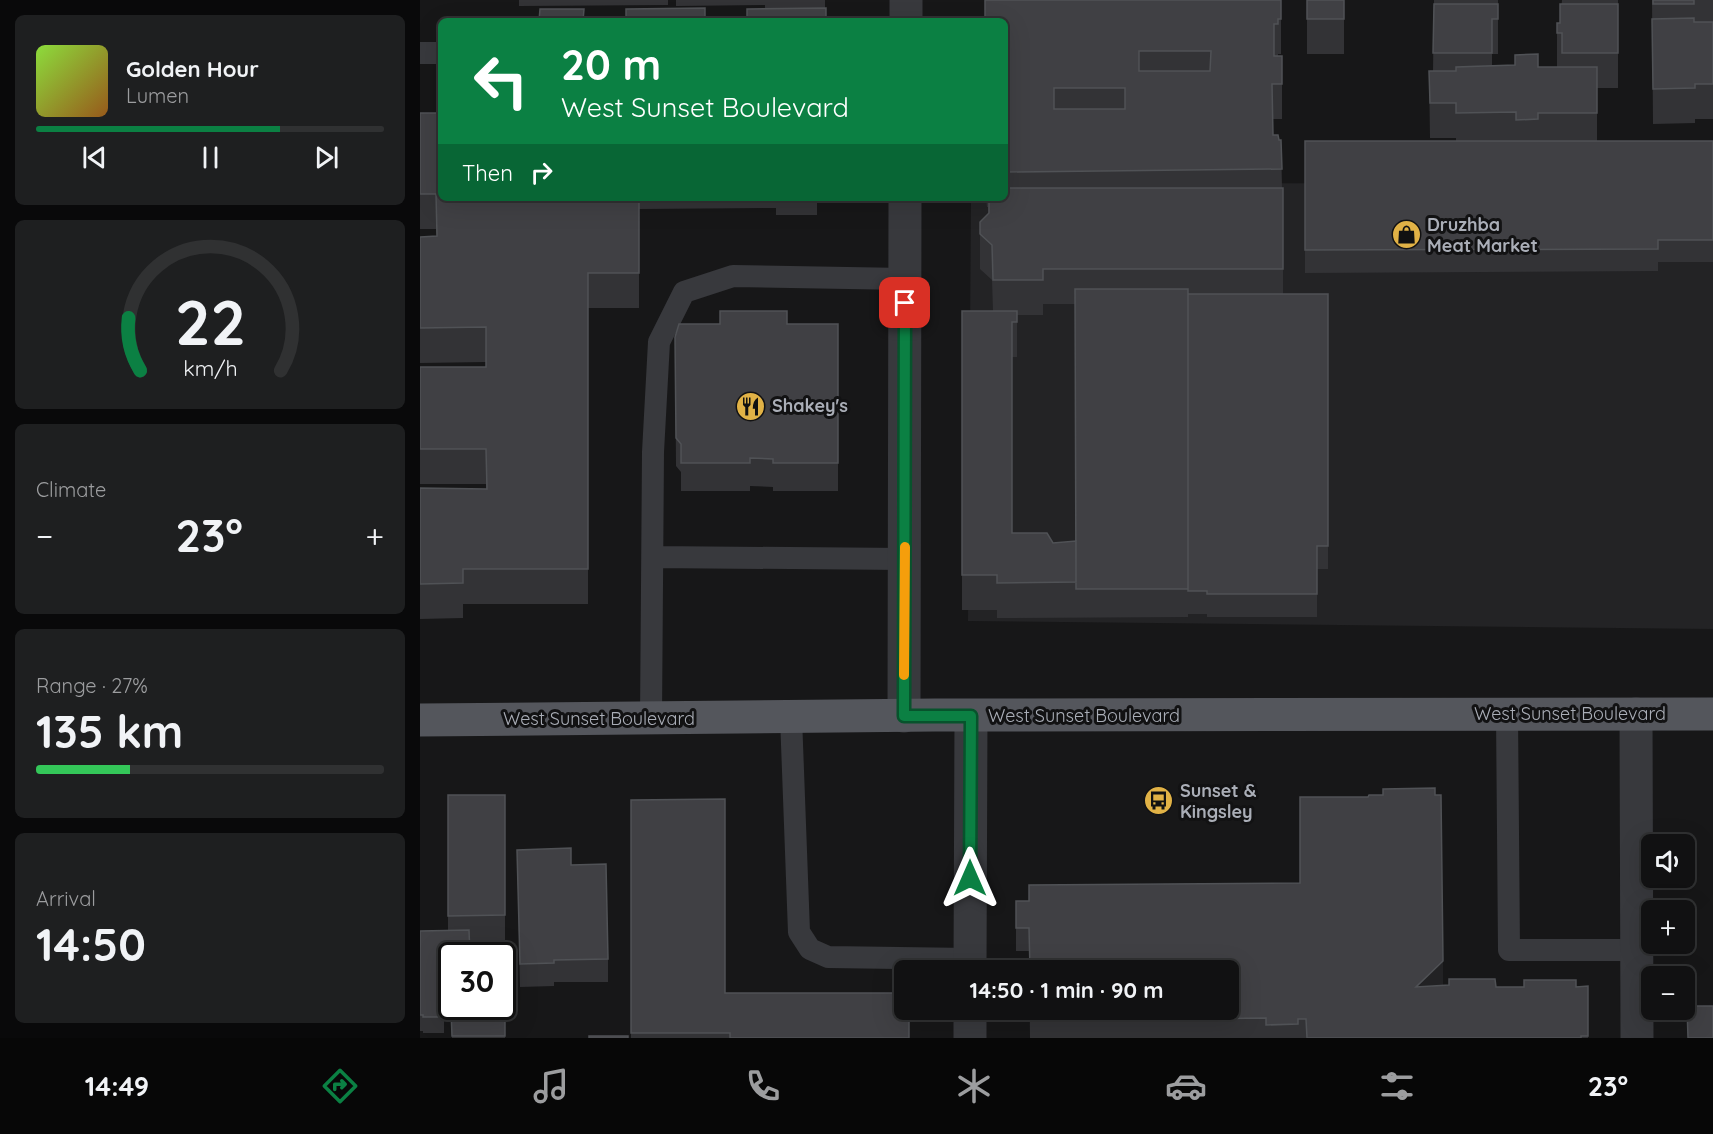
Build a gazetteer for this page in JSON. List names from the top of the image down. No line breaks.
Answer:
{"streets":{"main road":["West Sunset Boulevard"]},"places":{"shop":["Druzhba Meat Market"],"restaurant":["Shakey's"],"bus stop":["Sunset & Kingsley"]},"page":{"turn":["20 m","West Sunset Boulevard"],"song":["Golden Hour","Lumen"],"then":"Then","tile":["Climate",["Range · 27%","135 km"],["Arrival","14:50"]],"heat":["−","23°","+"],"map_buttons":["+","−"],"limit":"30","trip":"14:50 · 1 min · 90 m","tabs":["14:49","23°"],"gauge":["22","km/h"]}}
